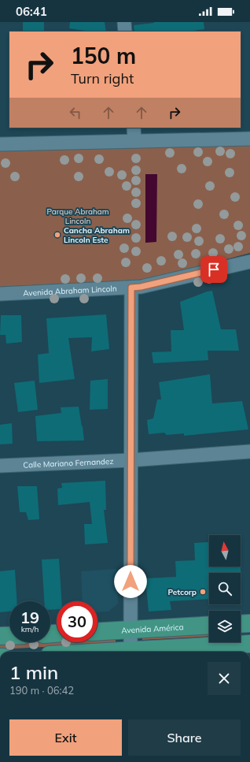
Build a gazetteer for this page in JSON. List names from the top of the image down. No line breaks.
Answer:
{"streets":{"main road":["Avenida América"],"street":["Avenida Abraham Lincoln","Calle Mariano Fernandez"]},"parks":["Parque Abraham Lincoln"],"places":["Cancha Abraham Lincoln Este","Petcorp"],"north":"top","page":{"status":"06:41","turn":["150 m","Turn right"],"speed":"19 km/h","limit":"30","heading":["1 min","190 m · 06:42"],"buttons":["Exit","Share"]}}
